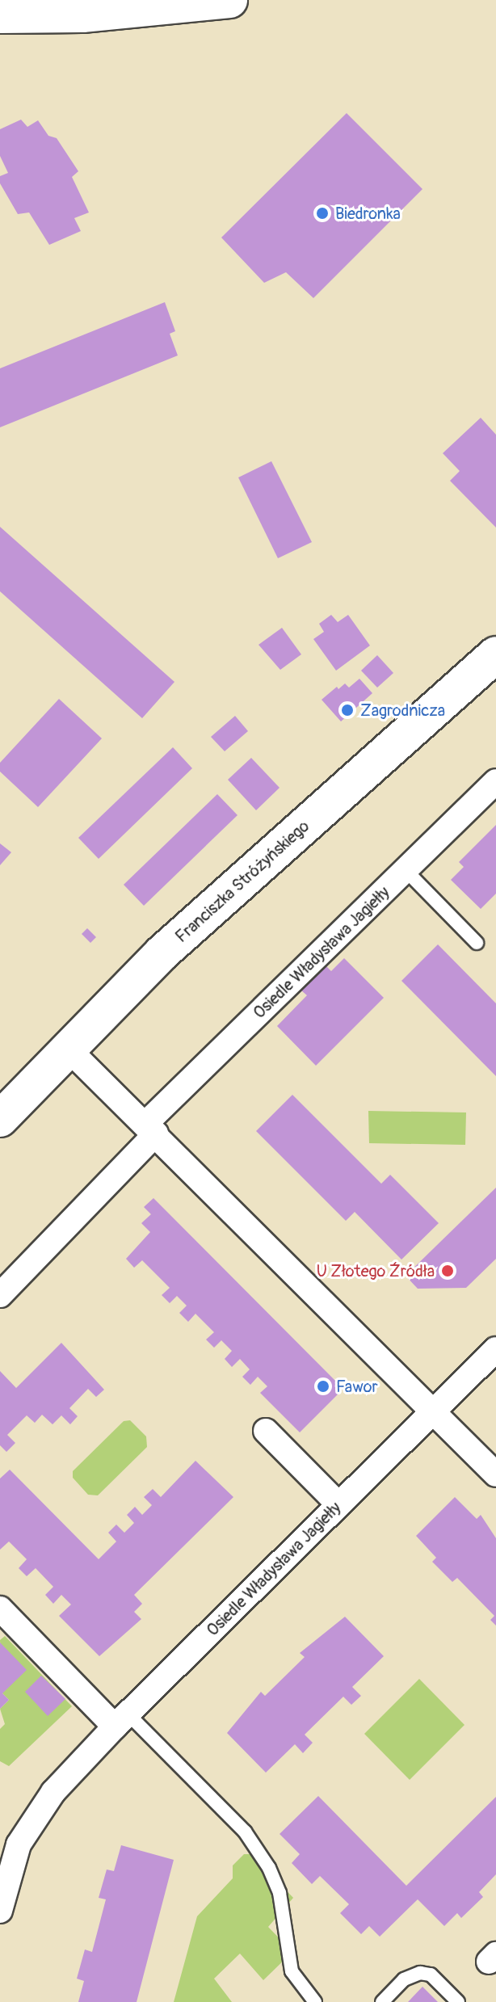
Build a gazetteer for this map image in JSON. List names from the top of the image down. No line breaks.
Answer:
{"streets":{"street":["Franciszka Stróżyńskiego","Osiedle Władysława Jagiełły"]},"places":["Biedronka","Zagrodnicza","U Złotego Źródła","Fawor"]}
